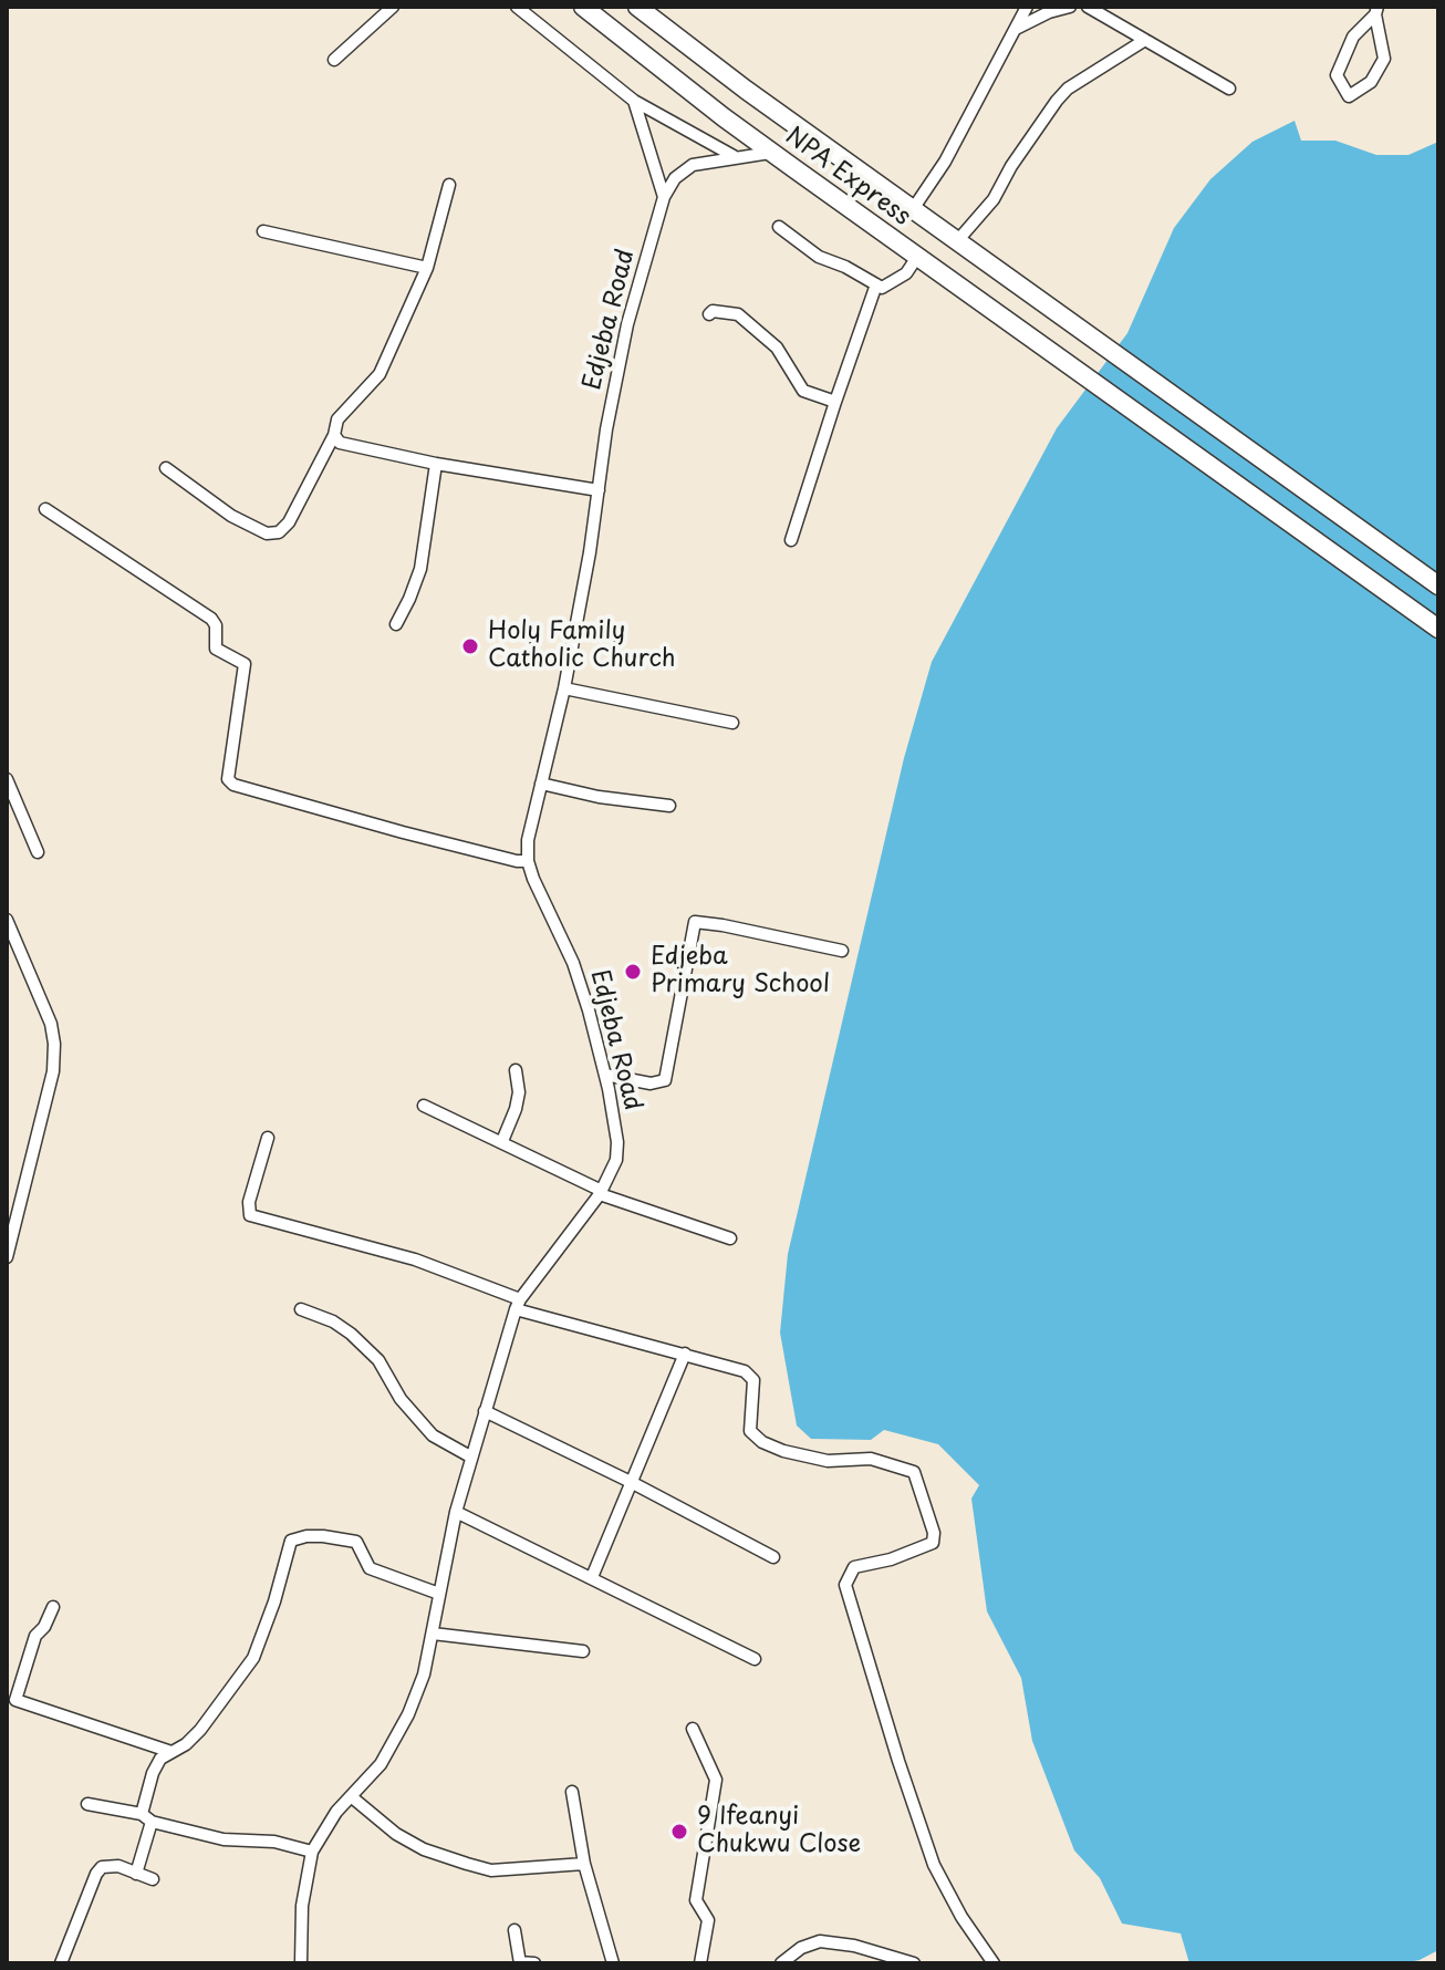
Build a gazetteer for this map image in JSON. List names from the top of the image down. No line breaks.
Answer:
{"streets":{"main road":["NPA Express"],"street":["Edjeba Road"]},"crossings":[["NPA Express","Edjeba Road"]],"places":["Holy Family Catholic Church","Edjeba Primary School","9 Ifeanyi Chukwu Close"]}
